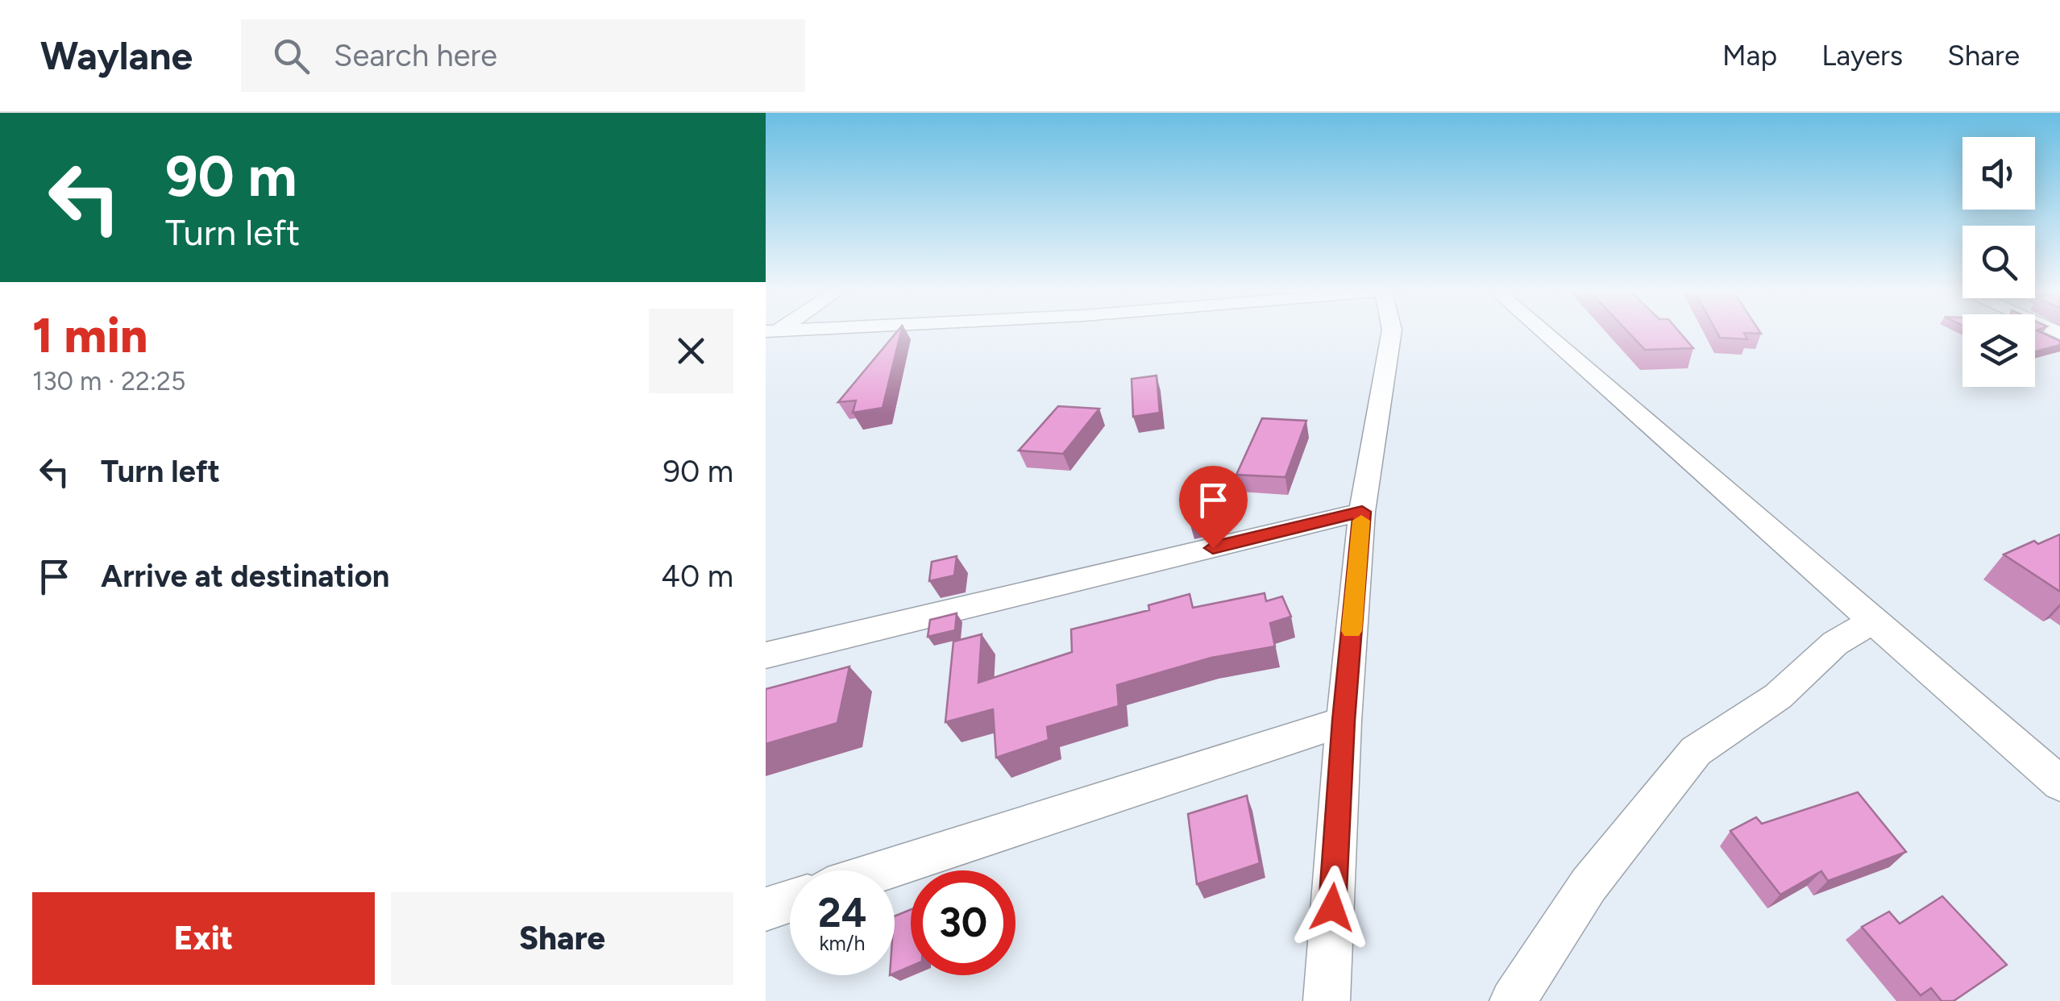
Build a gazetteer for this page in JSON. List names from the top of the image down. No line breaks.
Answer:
{"page":{"header":"Waylane","search":"Search here","nav":["Map","Layers","Share"],"turn":["90 m","Turn left"],"heading":["1 min","130 m · 22:25"],"list":[{"name":"Turn left","value":"90 m"},{"name":"Arrive at destination","value":"40 m"}],"speed":"24 km/h","limit":"30","buttons":["Exit","Share"]}}
